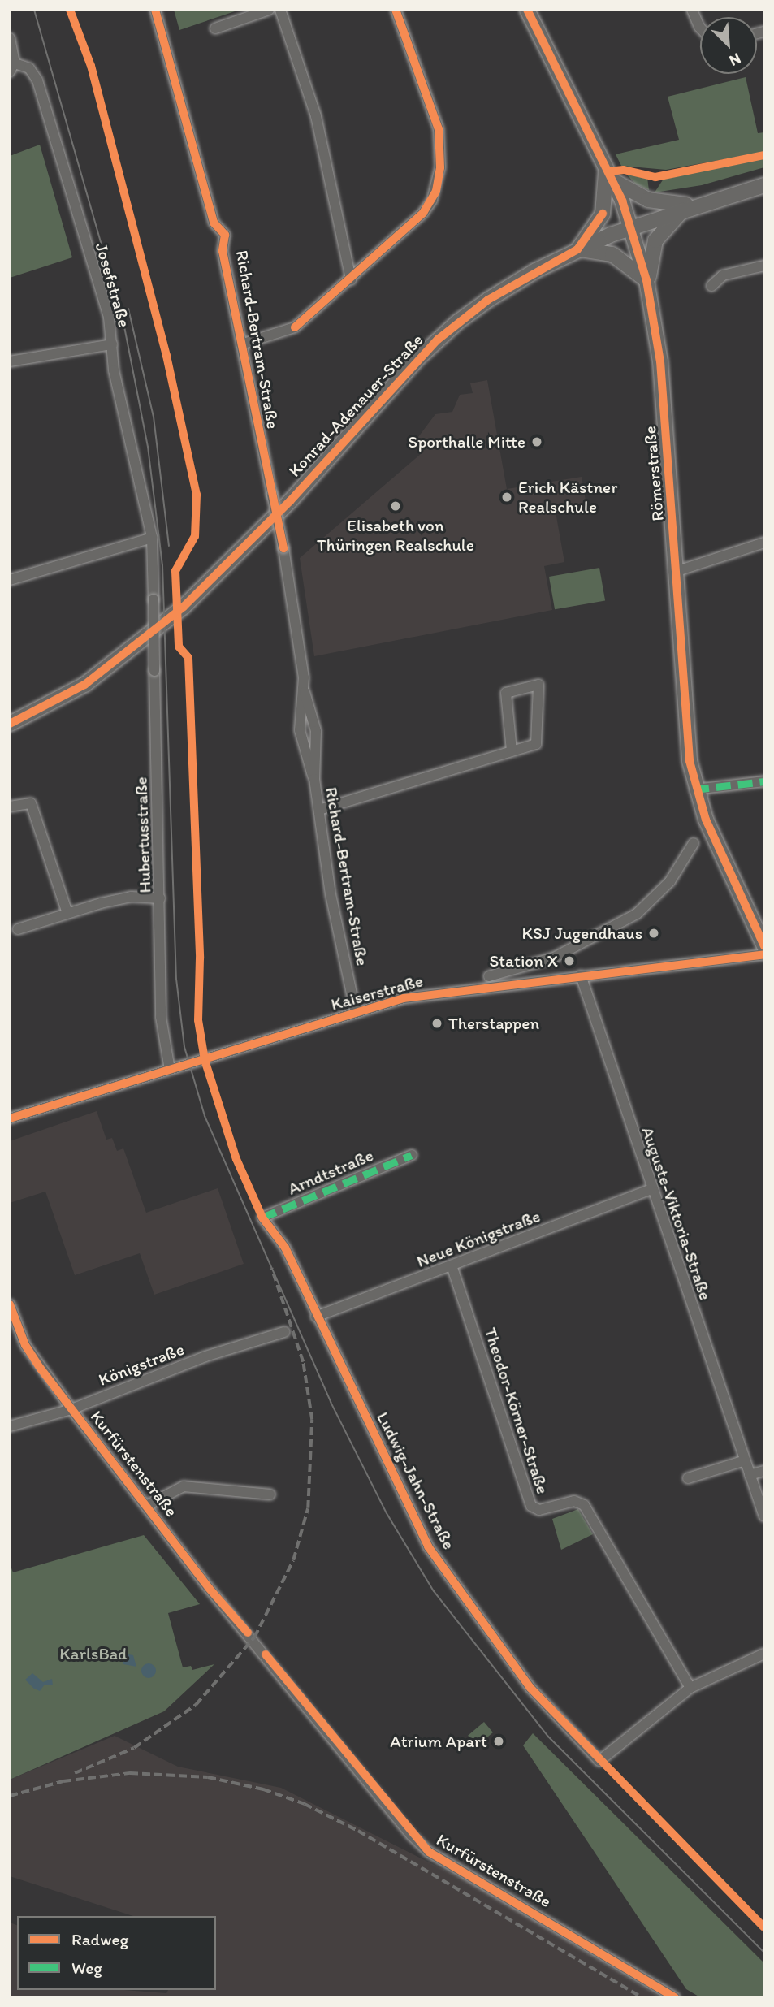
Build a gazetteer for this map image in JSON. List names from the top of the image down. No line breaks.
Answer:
{"streets":{"main road":["Konrad-Adenauer-Straße","Römerstraße"],"street":["Josefstraße","Richard-Bertram-Straße","Hubertusstraße","Kaiserstraße","Arndtstraße","Auguste-Viktoria-Straße","Neue Königstraße","Königstraße","Theodor-Körner-Straße","Kurfürstenstraße","Ludwig-Jahn-Straße"]},"crossings":[["Josefstraße","Hubertusstraße"],["Richard-Bertram-Straße","Kaiserstraße"],["Konrad-Adenauer-Straße","Römerstraße"],["Hubertusstraße","Kaiserstraße"],["Kaiserstraße","Auguste-Viktoria-Straße"],["Arndtstraße","Ludwig-Jahn-Straße"],["Auguste-Viktoria-Straße","Neue Königstraße"],["Neue Königstraße","Theodor-Körner-Straße"],["Neue Königstraße","Ludwig-Jahn-Straße"],["Königstraße","Kurfürstenstraße"],["Theodor-Körner-Straße","Ludwig-Jahn-Straße"]],"parks":["KarlsBad"],"places":["Sporthalle Mitte","Erich Kästner Realschule","Elisabeth von Thüringen Realschule","KSJ Jugendhaus","Station X","Therstappen","Atrium Apart"],"legend":["Radweg","Weg"],"north":"bottom right"}
